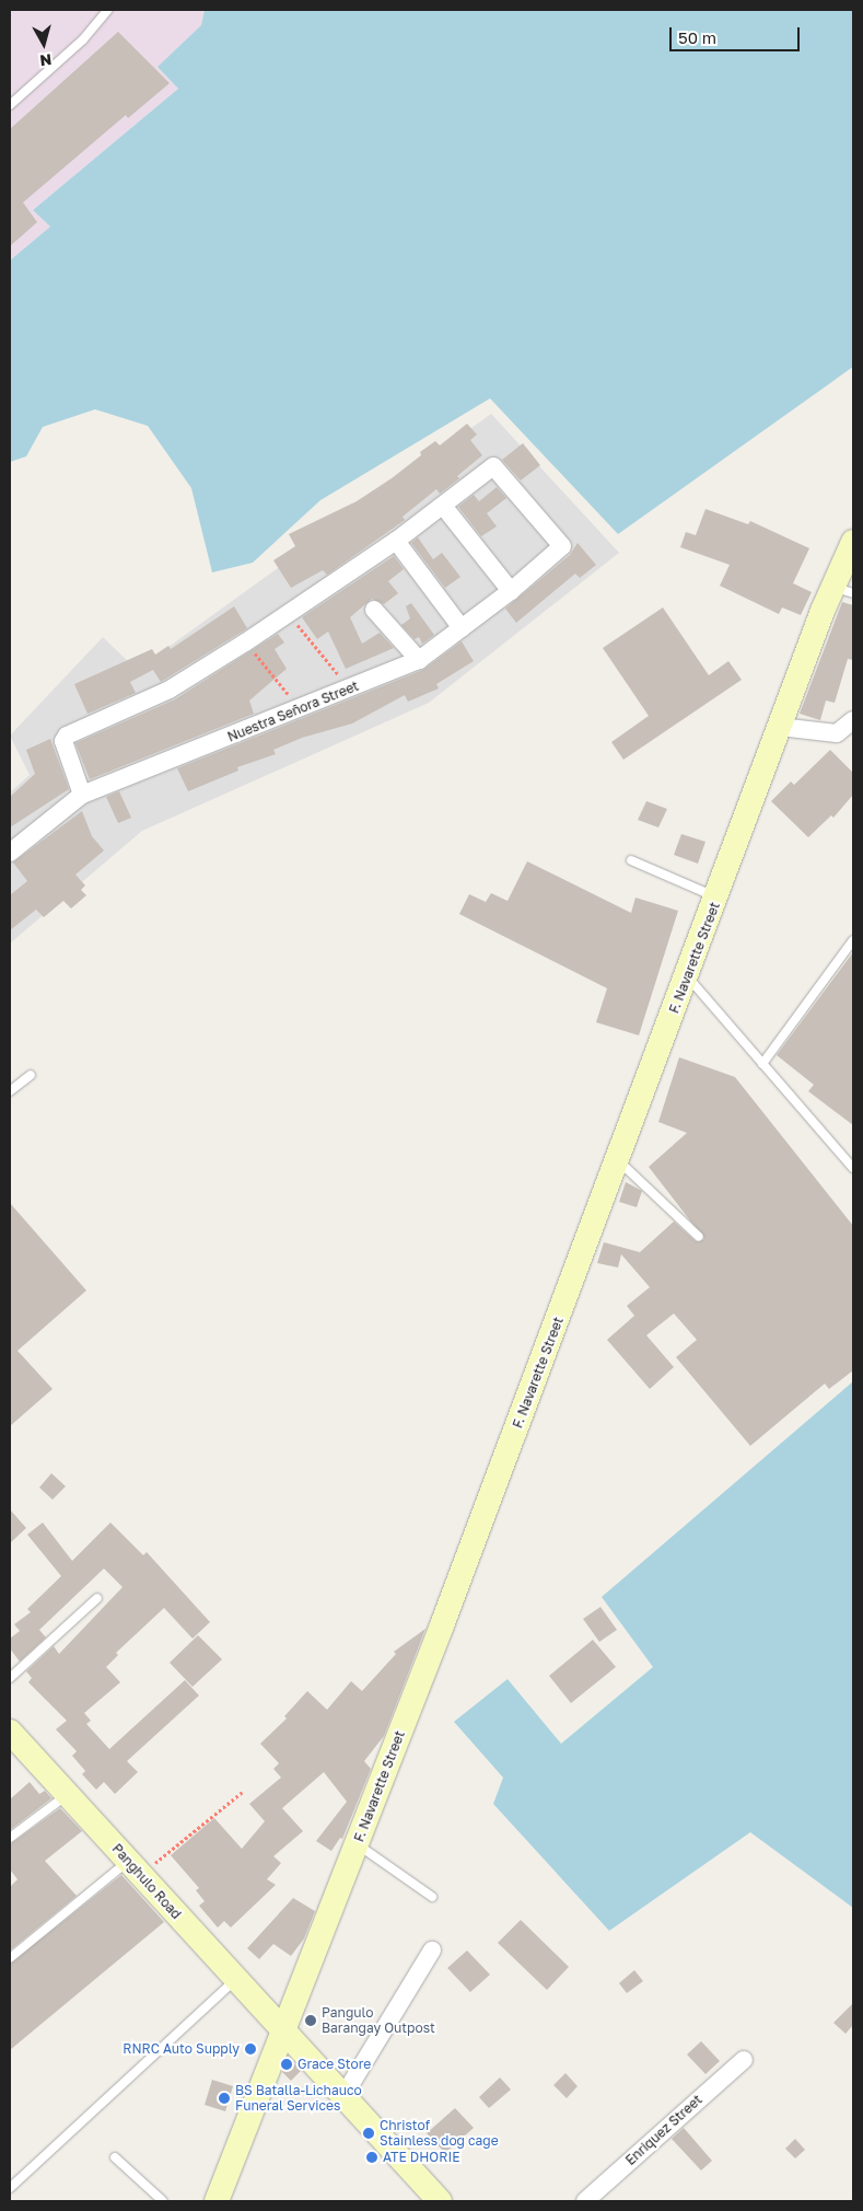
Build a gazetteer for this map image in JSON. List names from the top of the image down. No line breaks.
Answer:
{"streets":{"main road":["F. Navarette Street","Panghulo Road"],"street":["Nuestra Señora Street","Enriquez Street"]},"crossings":[["F. Navarette Street","Panghulo Road"]],"places":["Pangulo Barangay Outpost","RNRC Auto Supply","Grace Store","BS Batalla-Lichauco Funeral Services","Christof Stainless dog cage","ATE DHORIE"],"scale_bar":"50 m","north":"bottom"}
